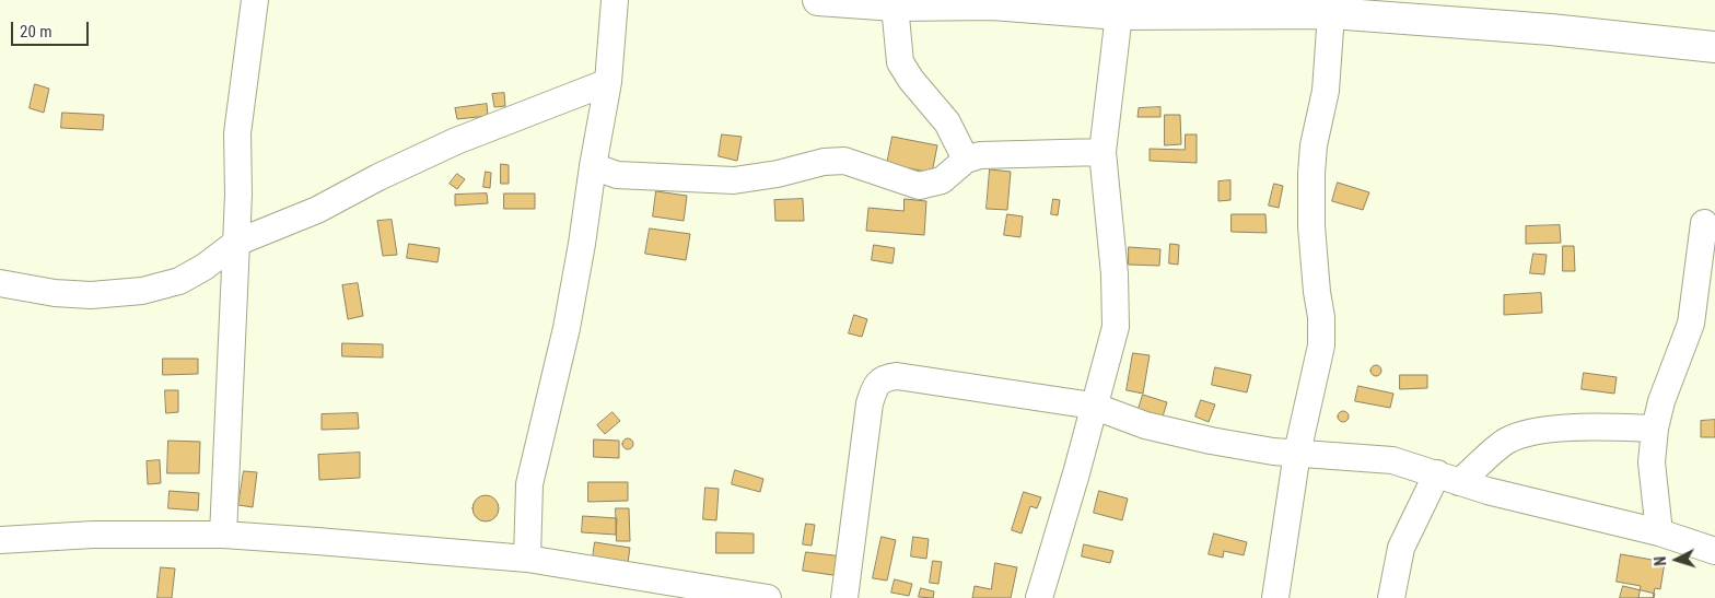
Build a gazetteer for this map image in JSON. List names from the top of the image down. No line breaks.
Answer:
{"scale_bar":"20 m","north":"left"}
